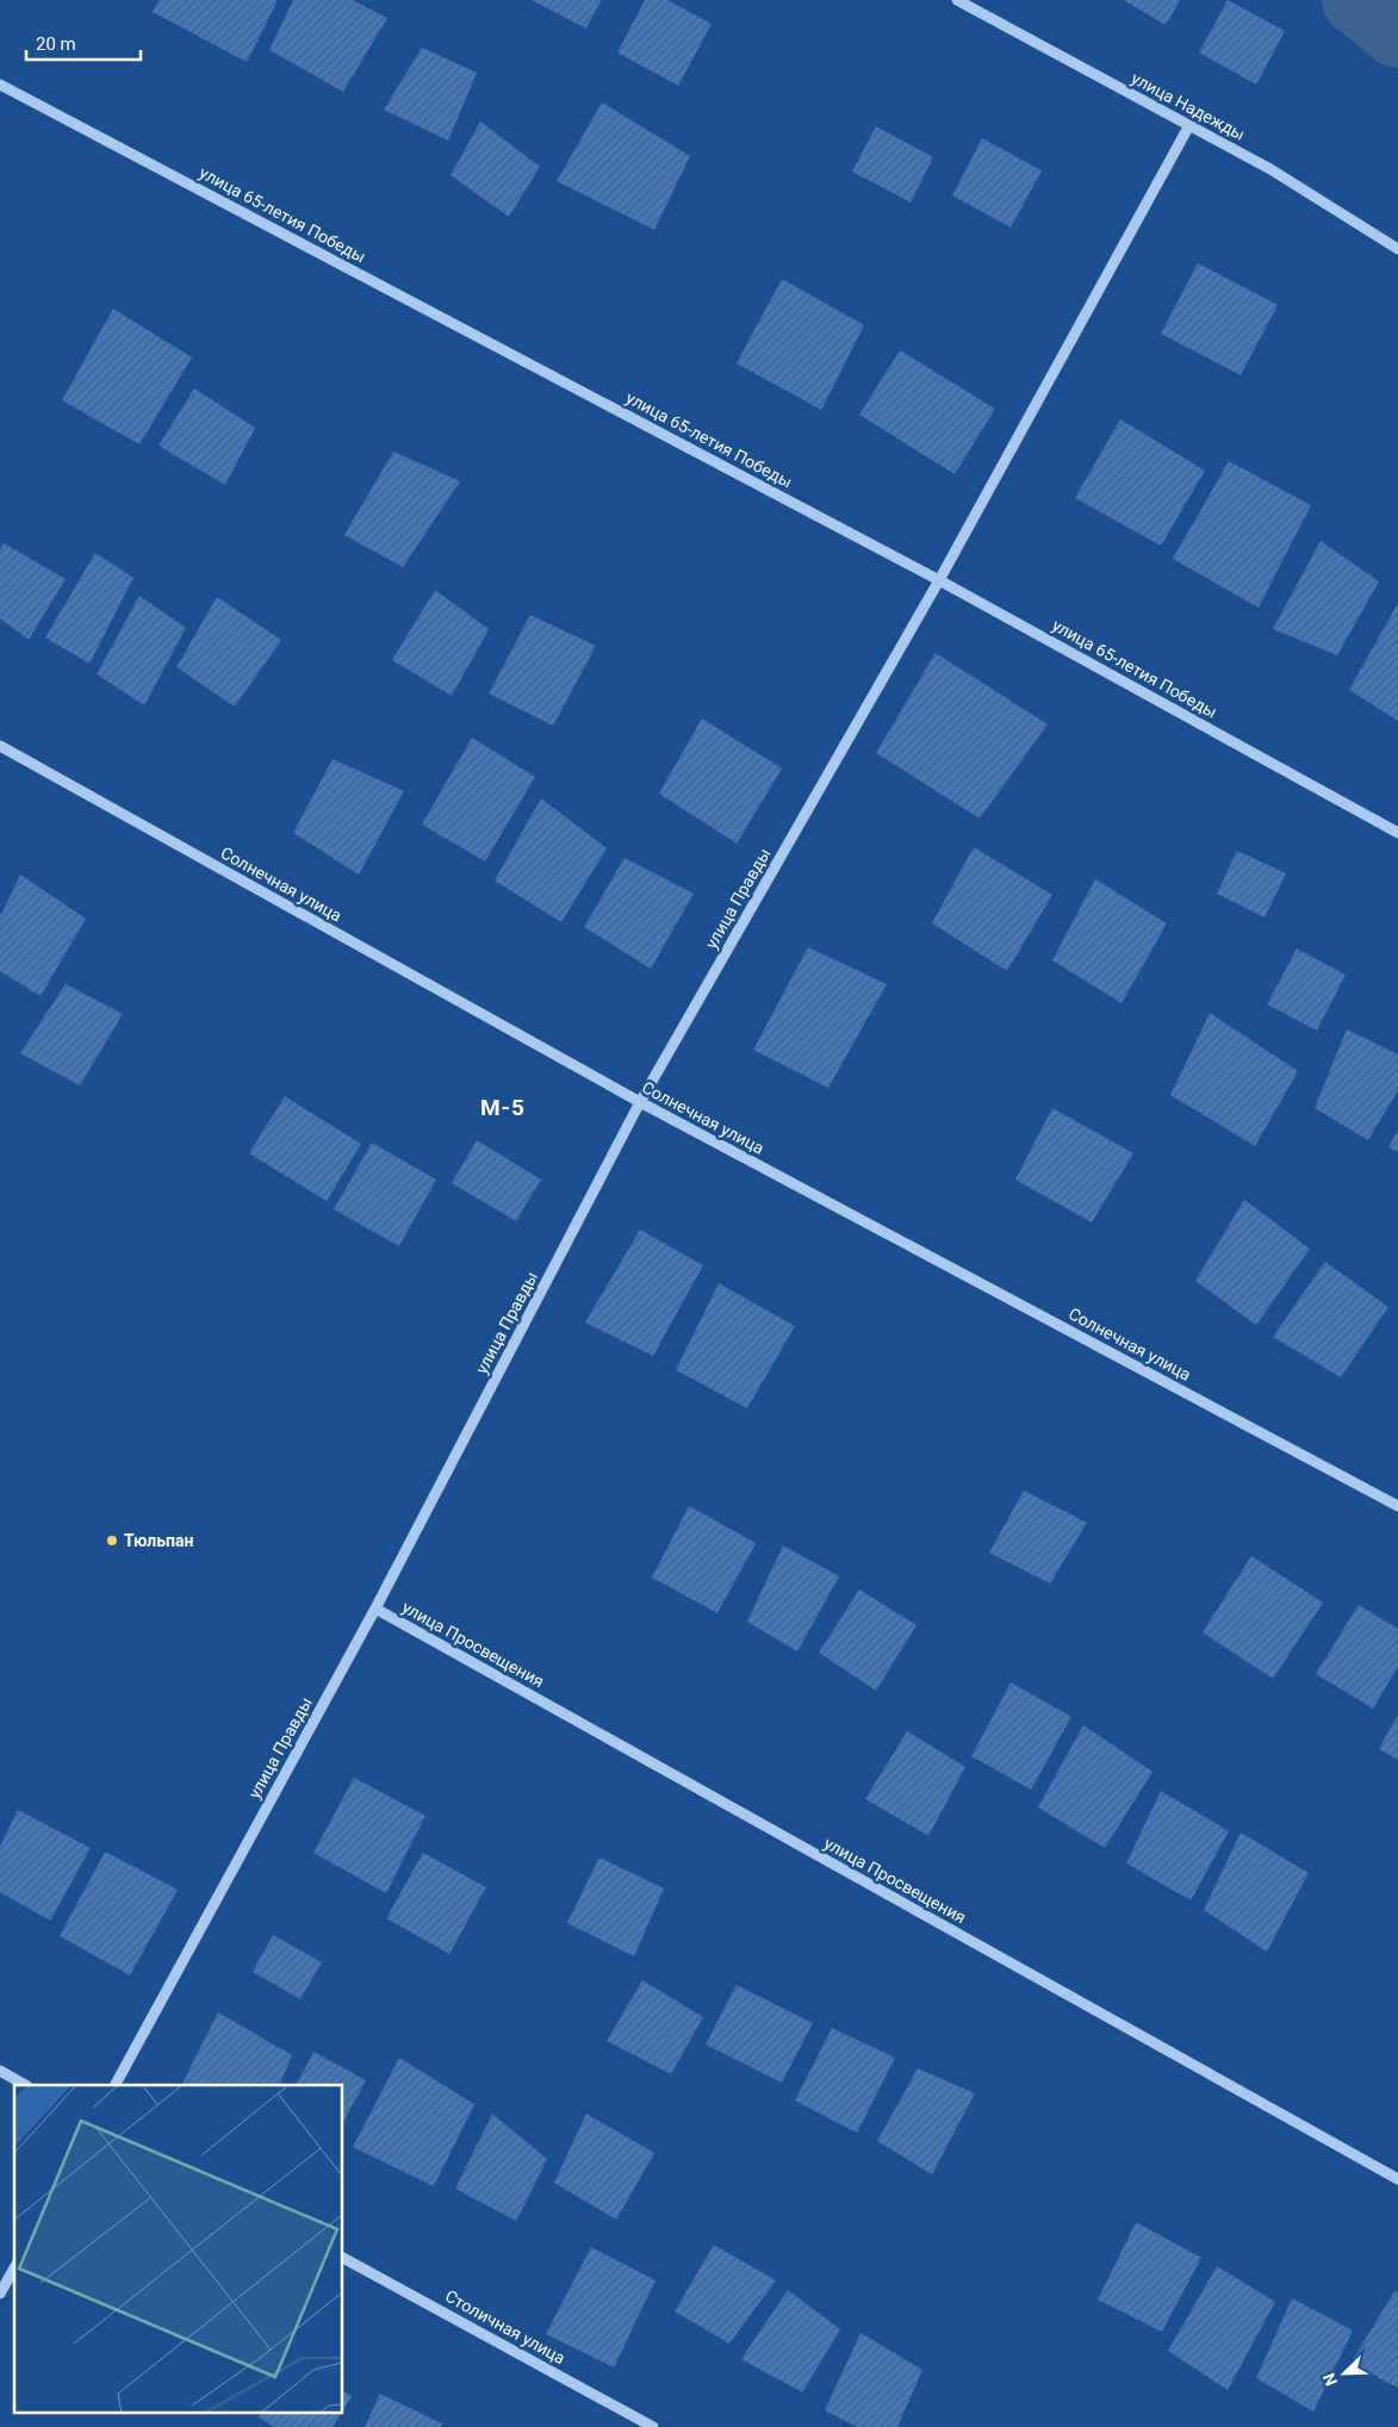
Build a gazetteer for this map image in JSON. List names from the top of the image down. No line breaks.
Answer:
{"streets":{"street":["улица Надежды","улица 65-летия Победы","Солнечная улица","улица Правды","улица Просвещения","Столичная улица"]},"crossings":[["улица Надежды","улица Правды"],["улица 65-летия Победы","улица Правды"],["Солнечная улица","улица Правды"],["улица Правды","улица Просвещения"]],"districts":["М-5"],"places":["Тюльпан"],"scale_bar":"20 m","north":"bottom left"}
